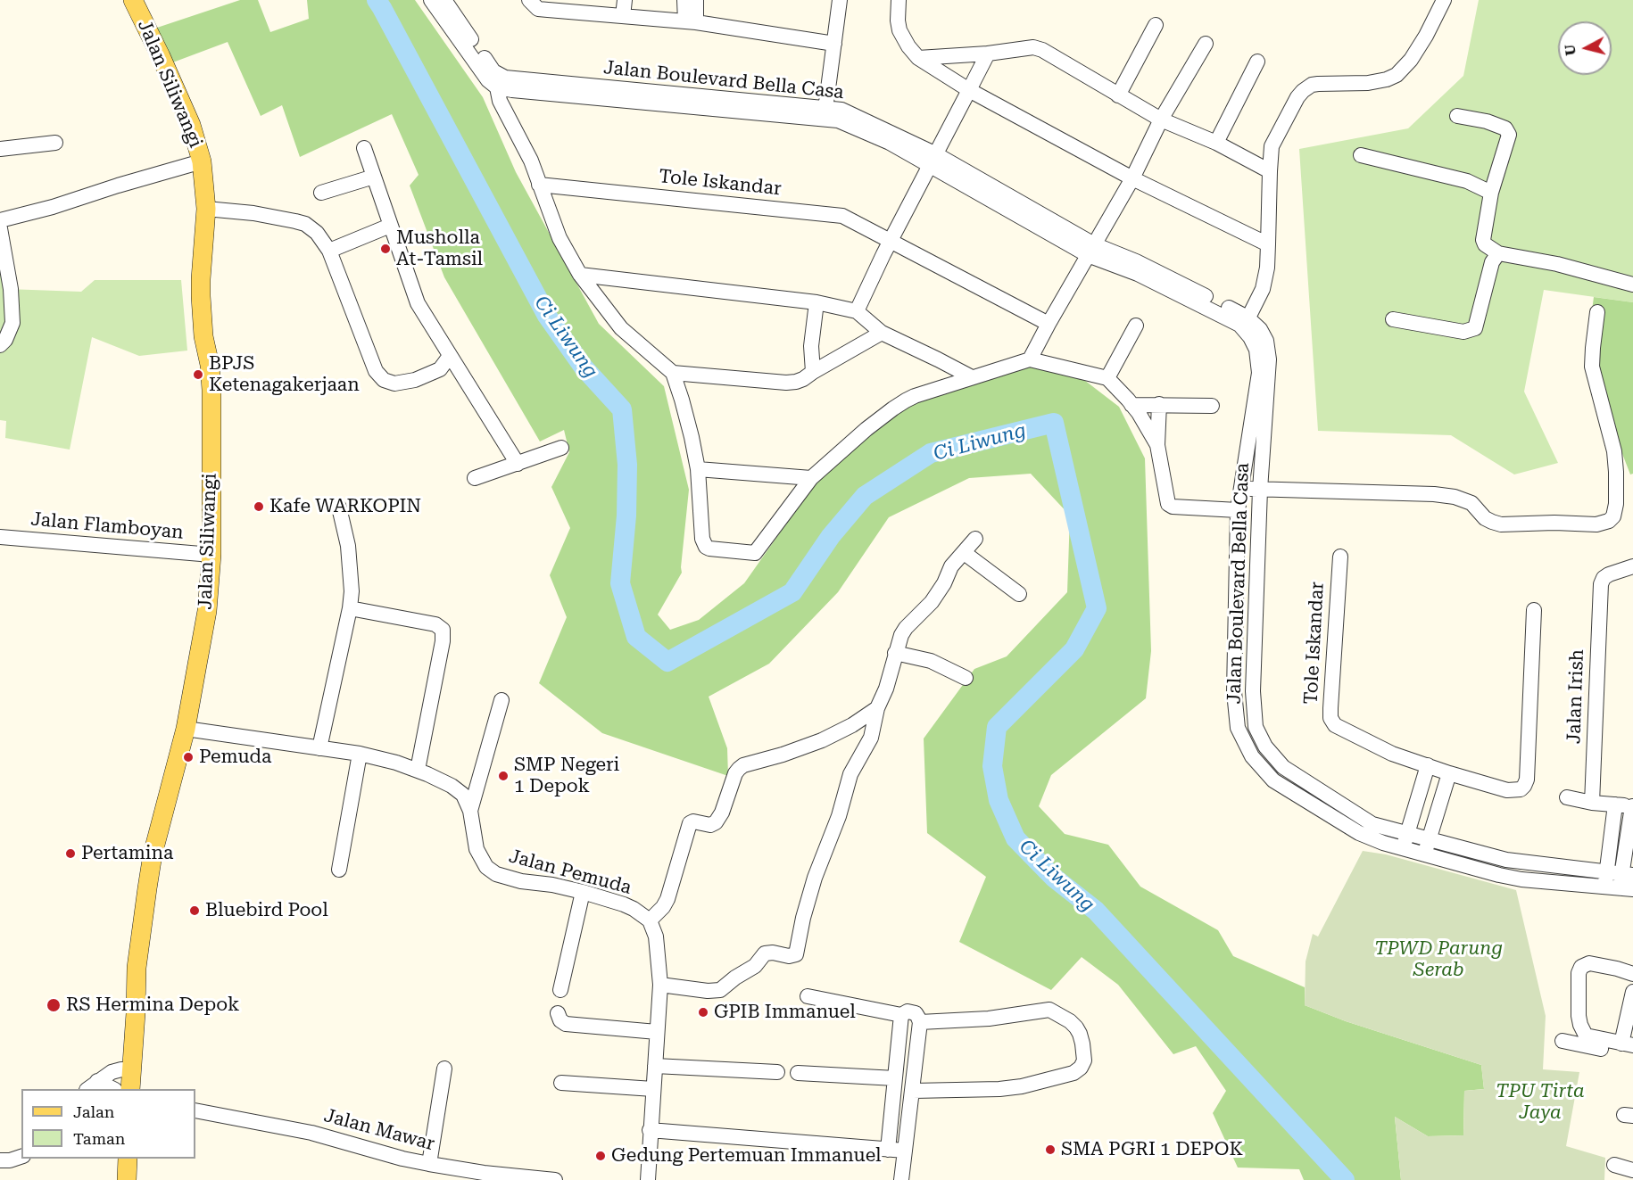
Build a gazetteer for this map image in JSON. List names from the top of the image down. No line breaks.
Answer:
{"streets":{"main road":["Jalan Siliwangi"],"street":["Jalan Boulevard Bella Casa","Tole Iskandar","Jalan Flamboyan","Jalan Irish","Jalan Pemuda","Jalan Mawar"]},"crossings":[["Jalan Siliwangi","Jalan Flamboyan"],["Jalan Siliwangi","Jalan Pemuda"]],"water":["Ci Liwung"],"parks":["TPWD Parung Serab","TPU Tirta Jaya"],"places":["Musholla At-Tamsil","BPJS Ketenagakerjaan","Kafe WARKOPIN","Pemuda","SMP Negeri 1 Depok","Pertamina","Bluebird Pool","RS Hermina Depok","GPIB Immanuel","SMA PGRI 1 DEPOK","Gedung Pertemuan Immanuel"],"legend":["Jalan","Taman"],"north":"left"}
